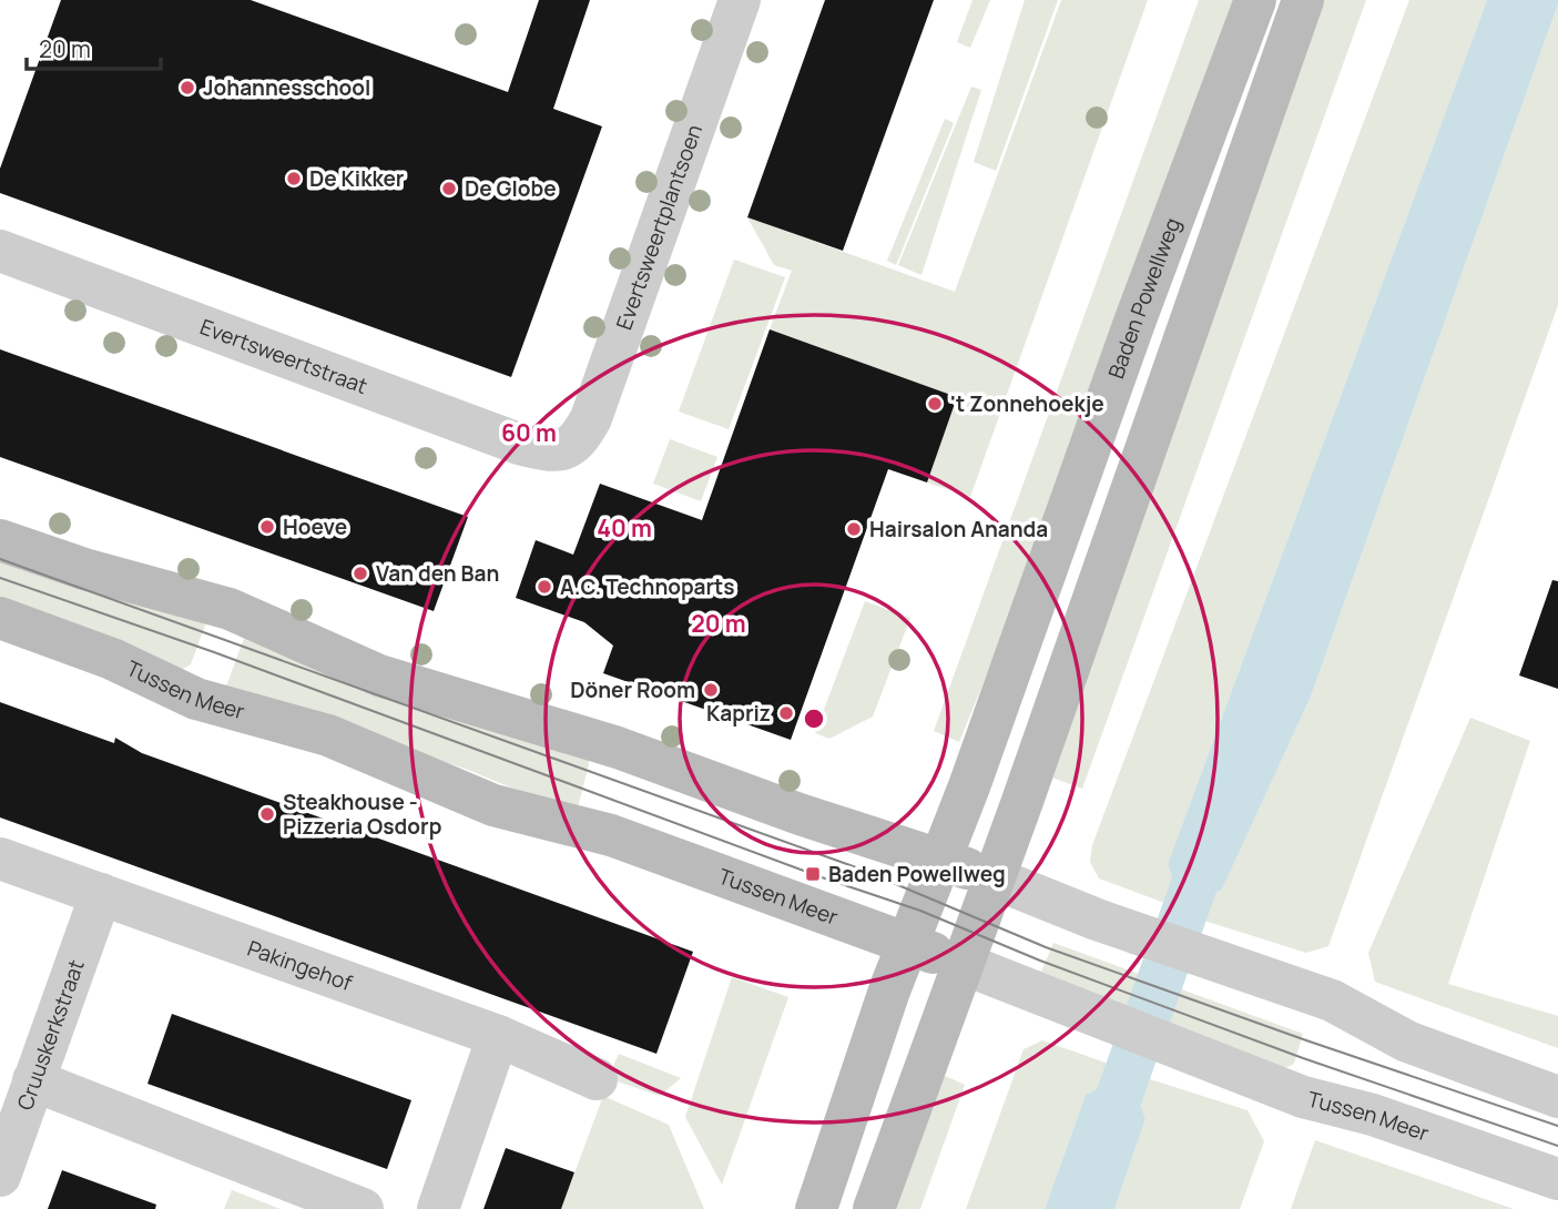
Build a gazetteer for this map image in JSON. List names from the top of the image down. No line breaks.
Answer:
{"streets":{"main road":["Baden Powellweg","Tussen Meer"],"street":["Evertsweertplantsoen","Evertsweertstraat","Pakingehof","Cruuskerkstraat"]},"crossings":[["Evertsweertplantsoen","Evertsweertstraat"],["Baden Powellweg","Tussen Meer"],["Pakingehof","Cruuskerkstraat"]],"places":{"other":["Johannesschool","De Kikker","De Globe","'t Zonnehoekje","Hoeve","Hairsalon Ananda","Van den Ban","A.C. Technoparts","Döner Room","Kapriz","Steakhouse - Pizzeria Osdorp"],"transit":["Baden Powellweg"]},"scale_bar":"20 m","rings":["60 m","40 m","20 m"]}
